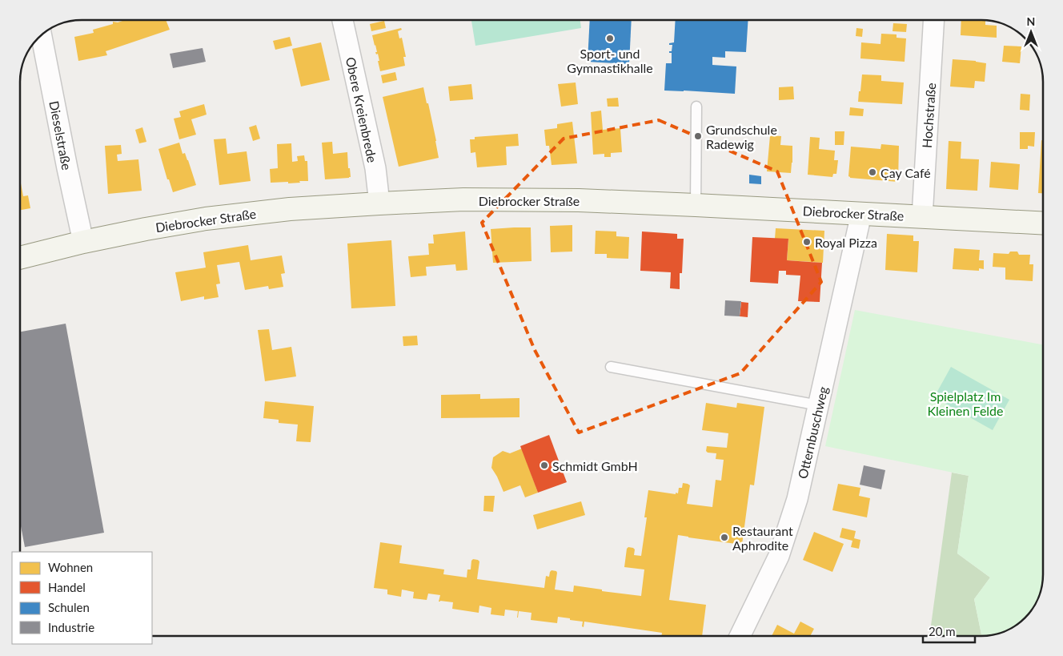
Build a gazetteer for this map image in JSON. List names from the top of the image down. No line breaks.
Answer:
{"streets":{"main road":["Diebrocker Straße"],"street":["Obere Kreienbrede","Hochstraße","Dieselstraße","Otternbuschweg"]},"crossings":[["Obere Kreienbrede","Diebrocker Straße"],["Hochstraße","Diebrocker Straße"],["Dieselstraße","Diebrocker Straße"],["Diebrocker Straße","Otternbuschweg"]],"parks":["Spielplatz Im Kleinen Felde"],"places":["Sport- und Gymnastikhalle","Grundschule Radewig","Çay Café","Royal Pizza","Schmidt GmbH","Restaurant Aphrodite"],"legend":["Wohnen","Handel","Schulen","Industrie"],"scale_bar":"20 m","north":"top"}
